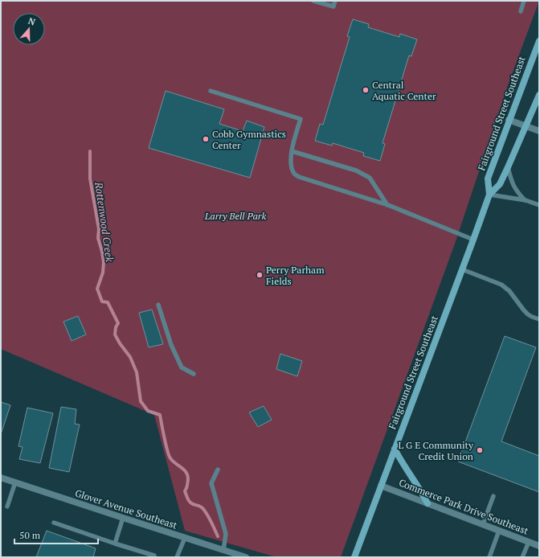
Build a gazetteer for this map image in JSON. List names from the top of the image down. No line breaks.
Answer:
{"streets":{"main road":["Fairground Street Southeast"],"street":["Commerce Park Drive Southeast","Glover Avenue Southeast"]},"crossings":[["Fairground Street Southeast","Commerce Park Drive Southeast"]],"water":["Rottenwood Creek"],"parks":["Larry Bell Park"],"places":["Central Aquatic Center","Cobb Gymnastics Center","Perry Parham Fields","L G E Community Credit Union"],"scale_bar":"50 m","north":"top"}
